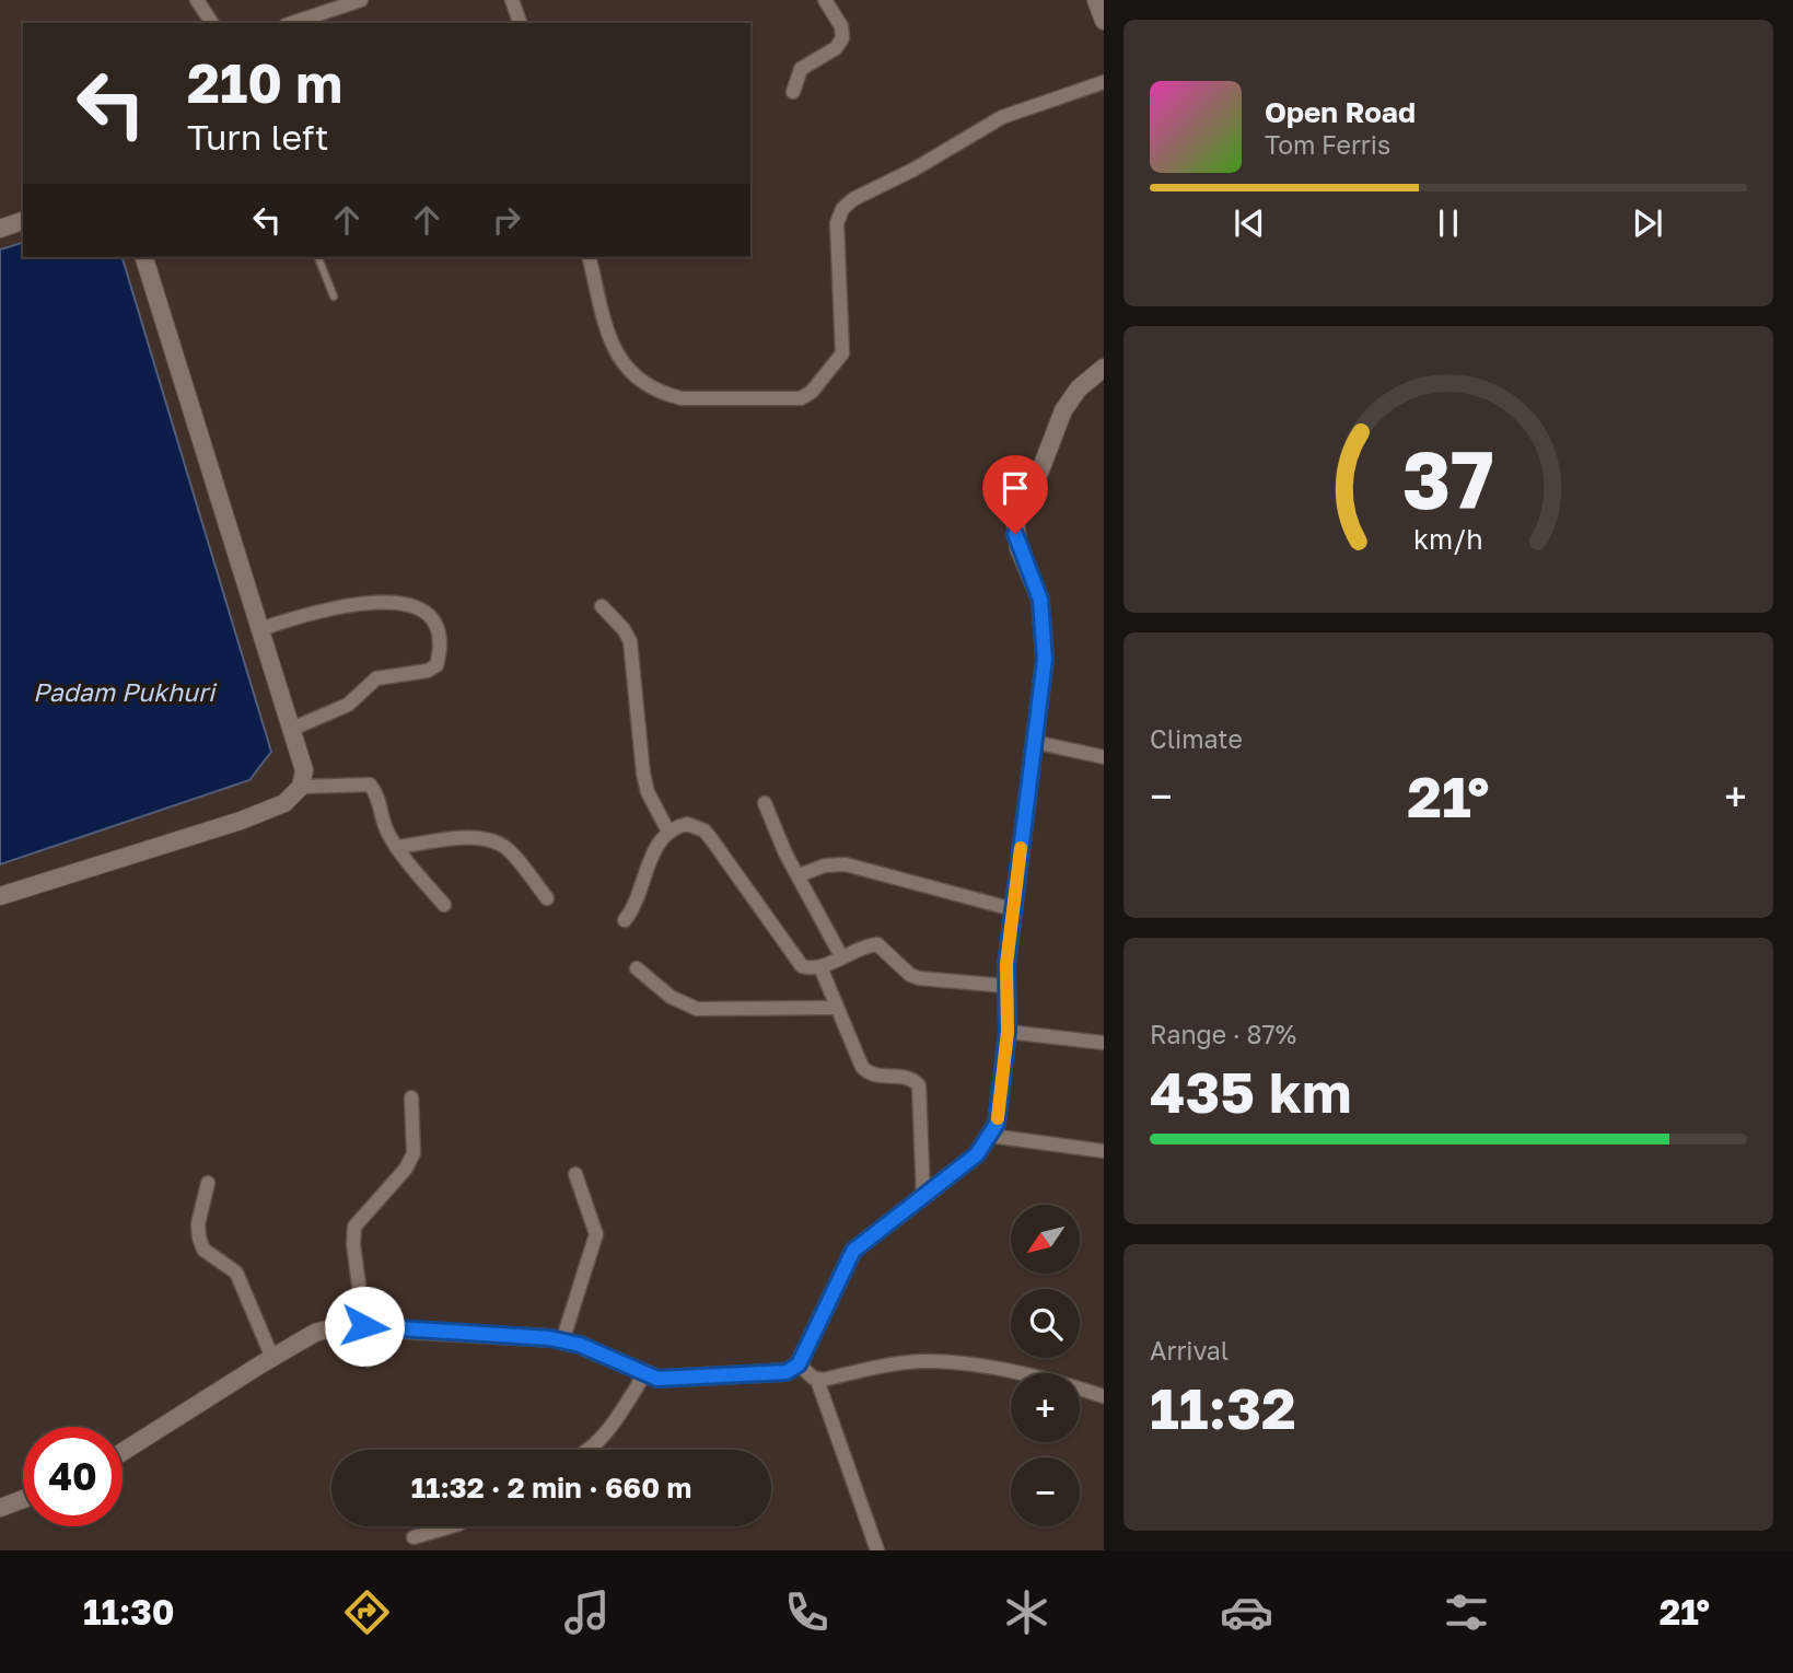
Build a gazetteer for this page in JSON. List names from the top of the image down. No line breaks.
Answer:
{"water":["Padam Pukhuri"],"north":"bottom left","page":{"turn":["210 m","Turn left"],"song":["Open Road","Tom Ferris"],"tile":["Climate",["Range · 87%","435 km"],["Arrival","11:32"]],"heat":["−","21°","+"],"map_buttons":["+","−"],"limit":"40","trip":"11:32 · 2 min · 660 m","tabs":["11:30","21°"],"gauge":["37","km/h"]}}
